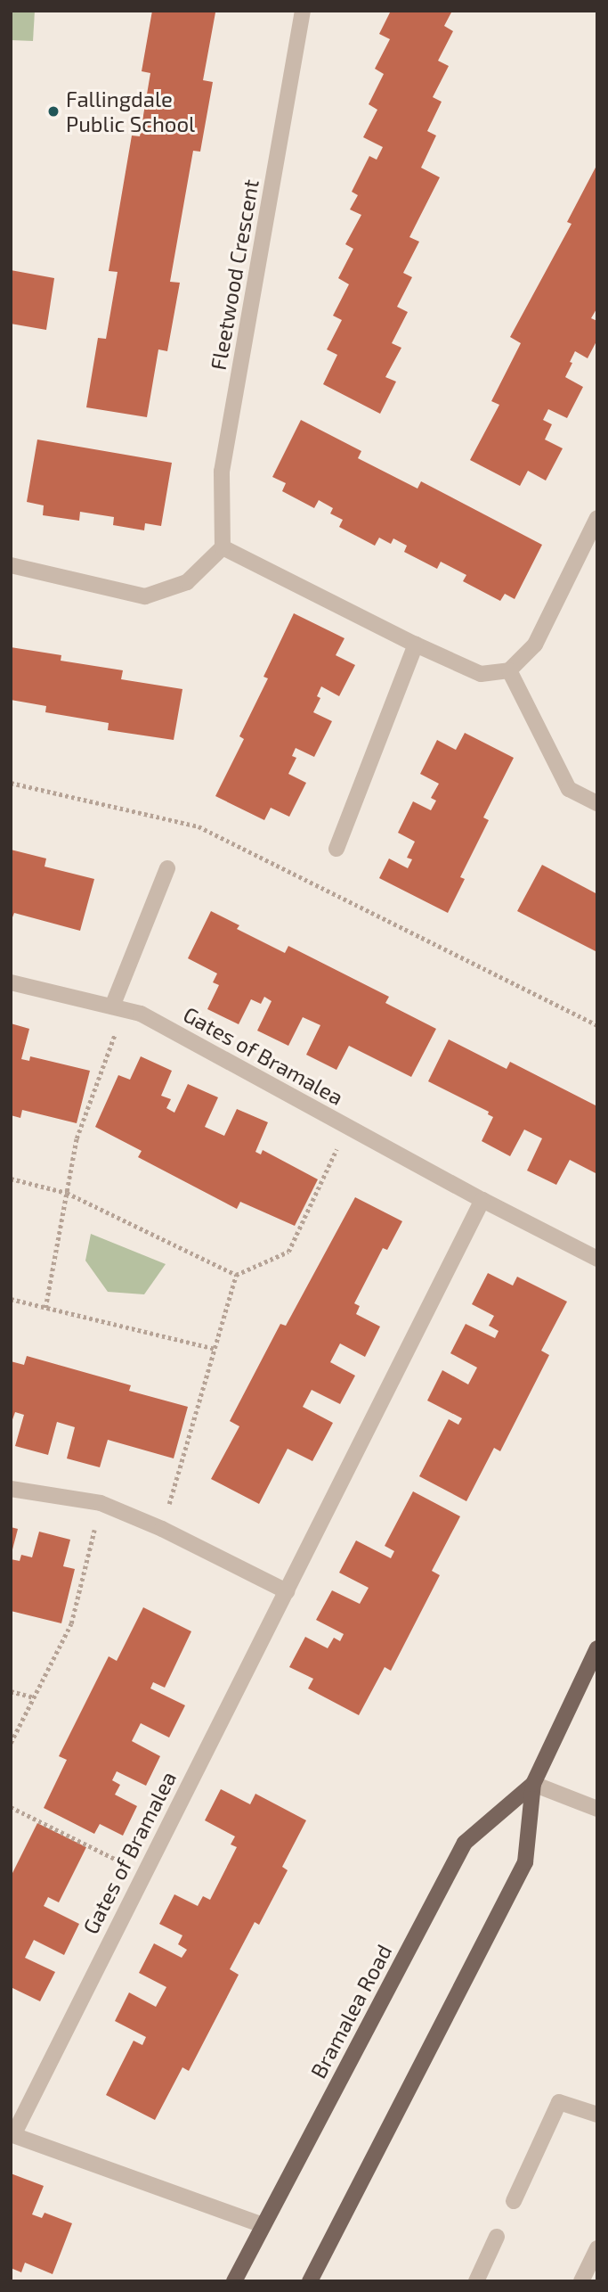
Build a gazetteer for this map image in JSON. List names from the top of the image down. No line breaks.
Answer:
{"streets":{"main road":["Bramalea Road"],"street":["Fleetwood Crescent","Gates of Bramalea"]},"crossings":[["Gates of Bramalea","Bramalea Road"]],"places":["Fallingdale Public School"]}
